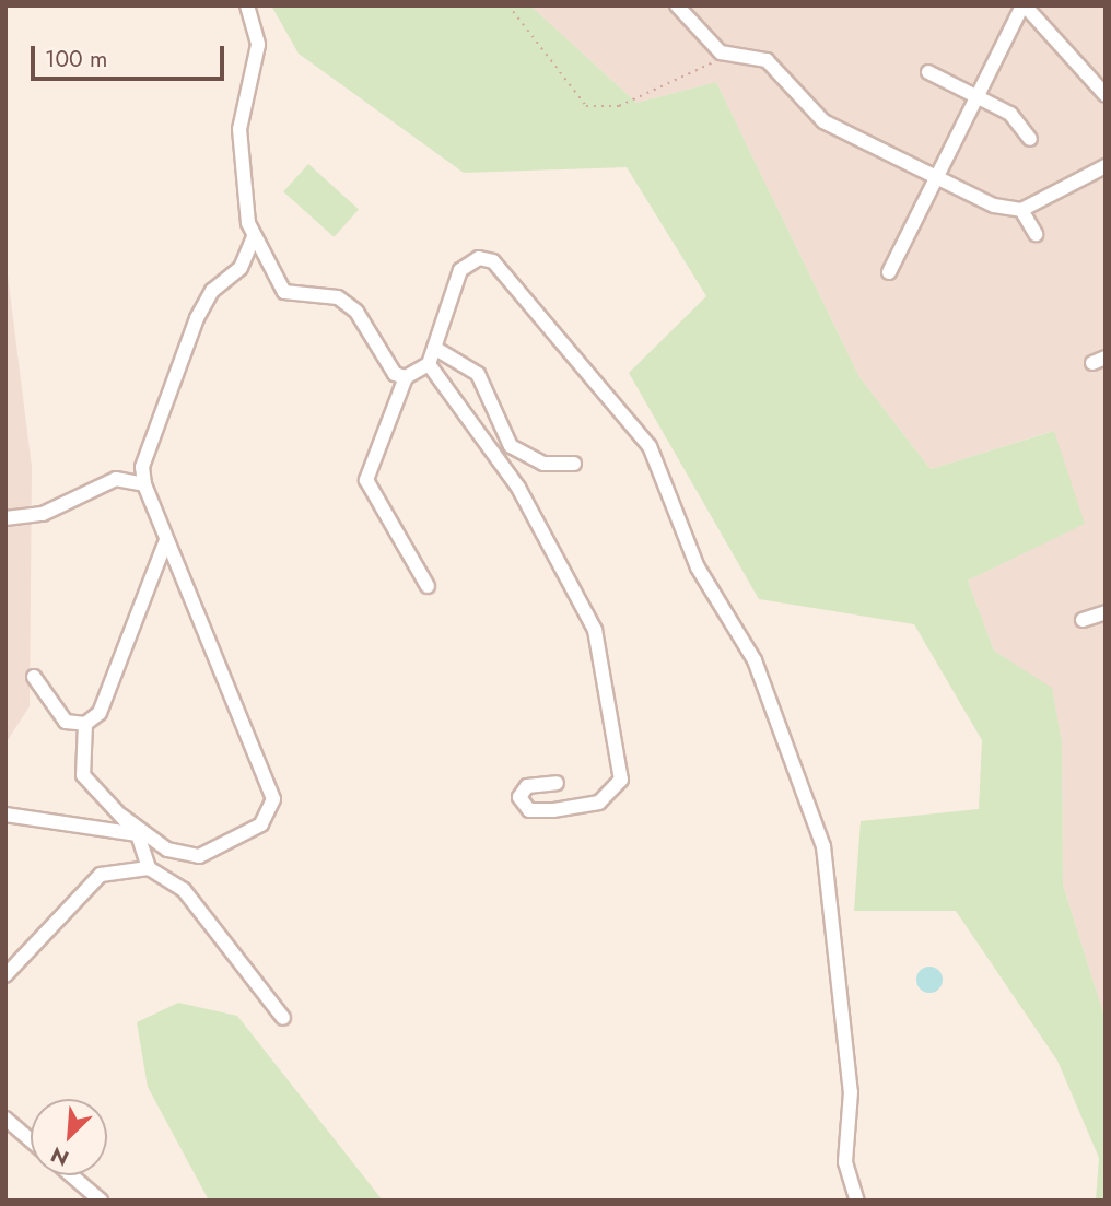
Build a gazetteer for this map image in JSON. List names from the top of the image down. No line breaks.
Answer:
{"scale_bar":"100 m","north":"bottom left"}
